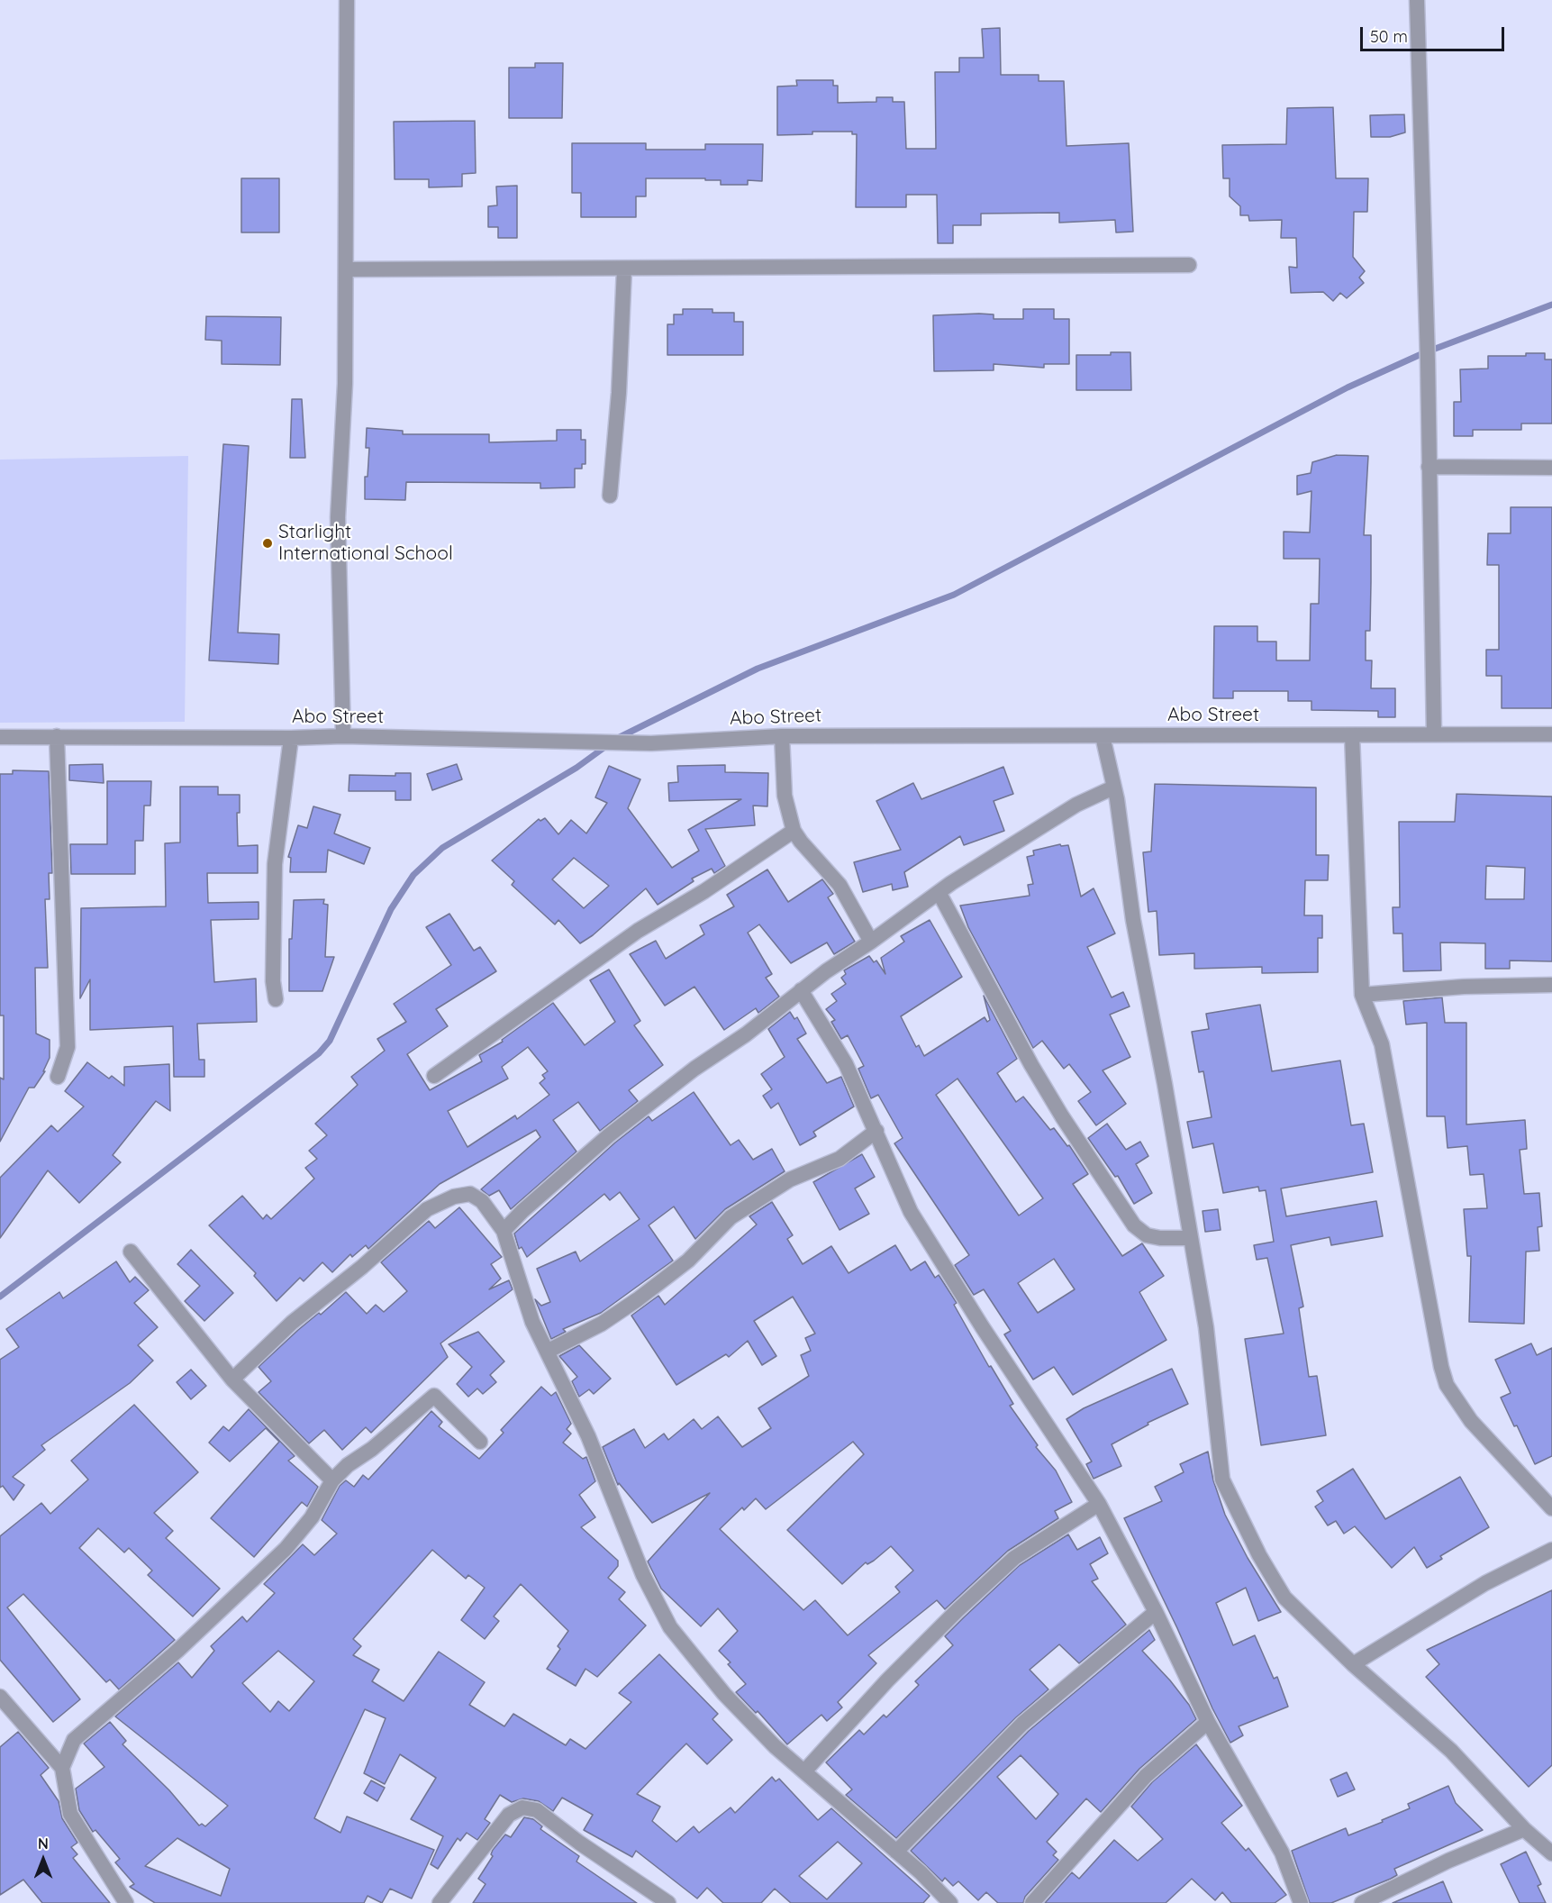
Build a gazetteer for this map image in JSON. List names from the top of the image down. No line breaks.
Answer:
{"streets":{"street":["Abo Street"]},"places":["Starlight International School"],"scale_bar":"50 m","north":"top"}
